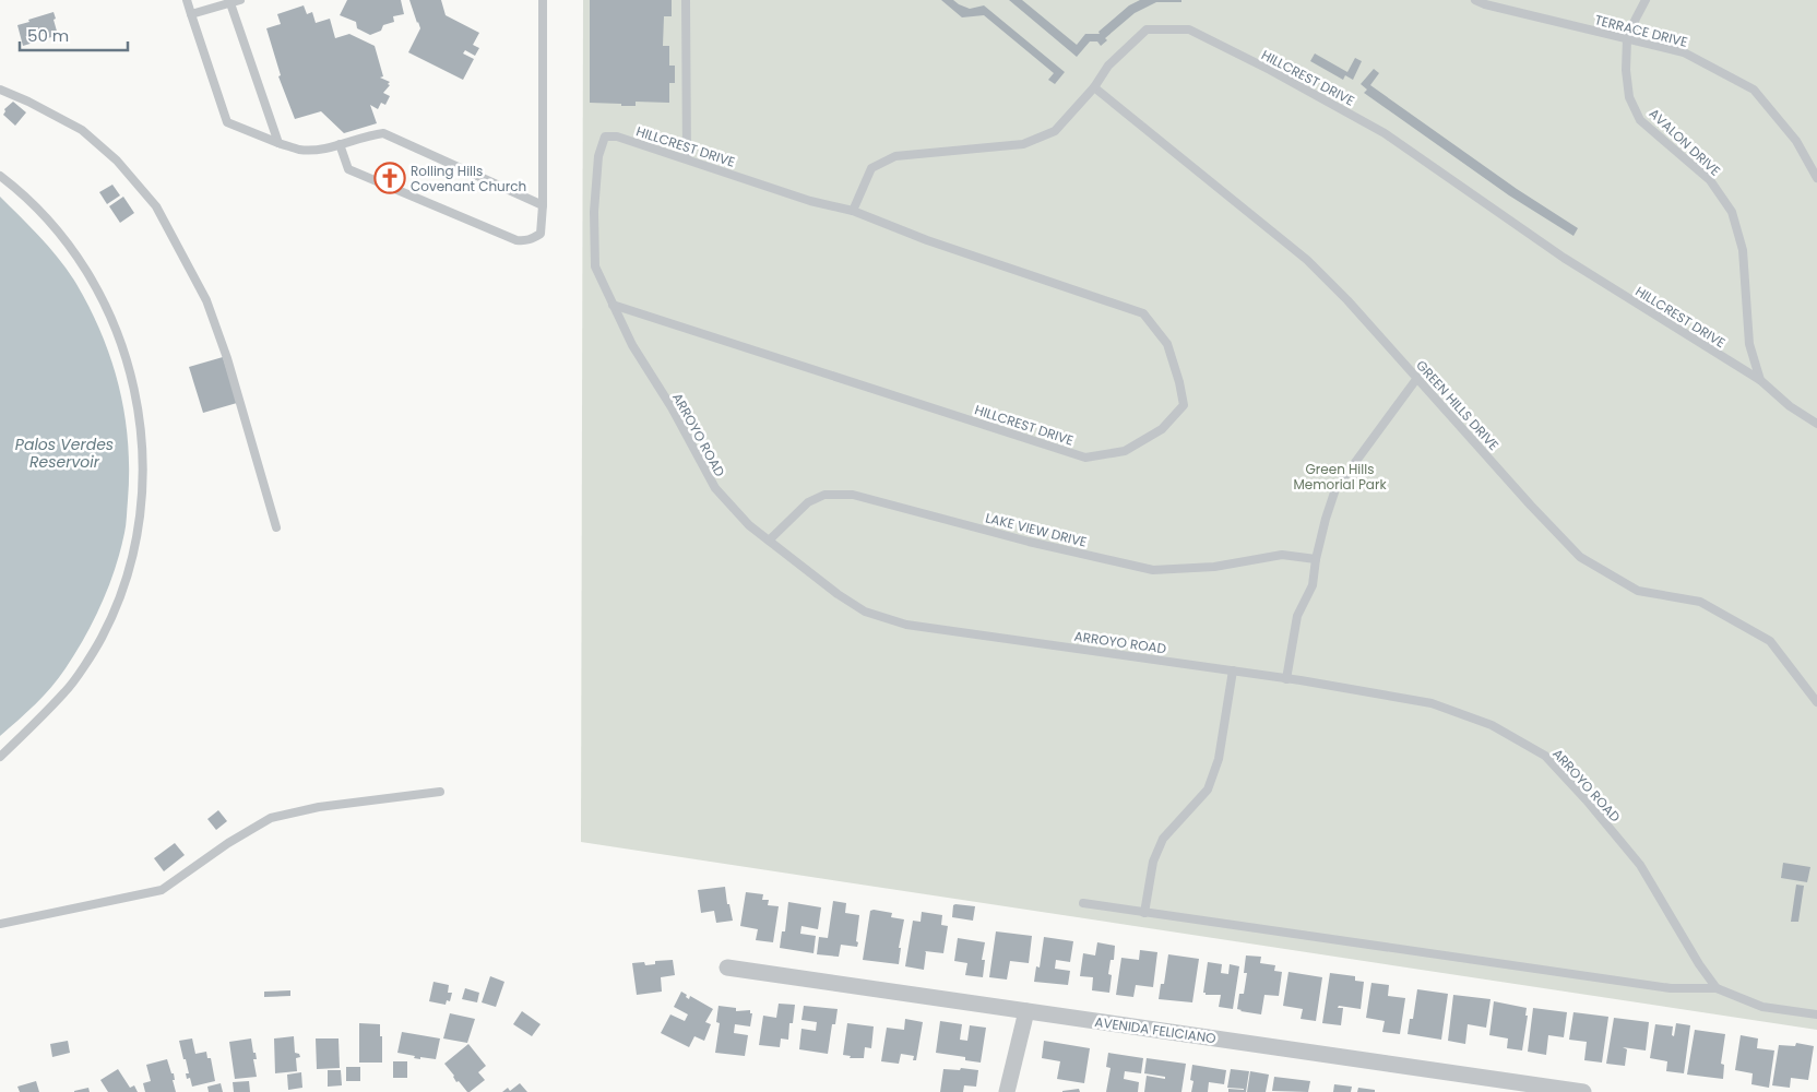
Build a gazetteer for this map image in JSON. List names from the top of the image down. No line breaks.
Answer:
{"streets":{"street":["AVENIDA FELICIANO"],"lane":["TERRACE DRIVE","HILLCREST DRIVE","AVALON DRIVE","GREEN HILLS DRIVE","ARROYO ROAD","LAKE VIEW DRIVE"]},"crossings":[["TERRACE DRIVE","AVALON DRIVE"],["HILLCREST DRIVE","AVALON DRIVE"],["HILLCREST DRIVE","GREEN HILLS DRIVE"],["HILLCREST DRIVE","ARROYO ROAD"],["ARROYO ROAD","LAKE VIEW DRIVE"]],"water":["Palos Verdes Reservoir"],"parks":["Green Hills Memorial Park"],"places":{"church":["Rolling Hills Covenant Church"]},"scale_bar":"50 m"}
